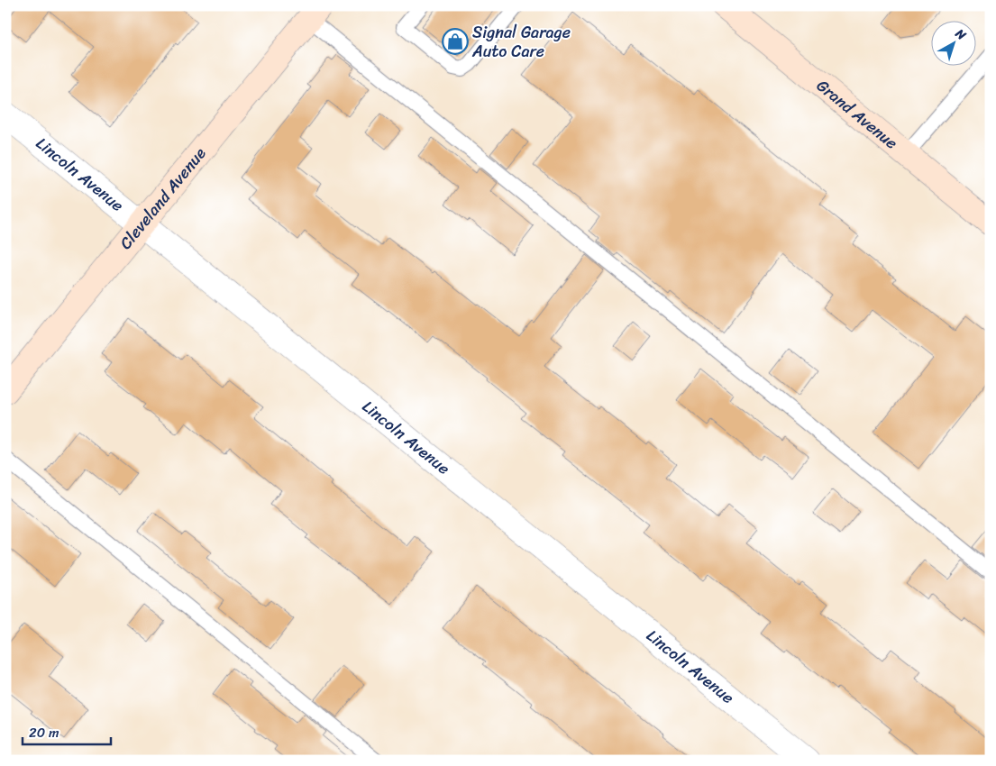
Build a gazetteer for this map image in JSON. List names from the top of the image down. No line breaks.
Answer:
{"streets":{"street":["Grand Avenue","Lincoln Avenue","Cleveland Avenue"]},"crossings":[["Lincoln Avenue","Cleveland Avenue"]],"places":{"shop":["Signal Garage Auto Care"]},"scale_bar":"20 m","north":"top right"}
